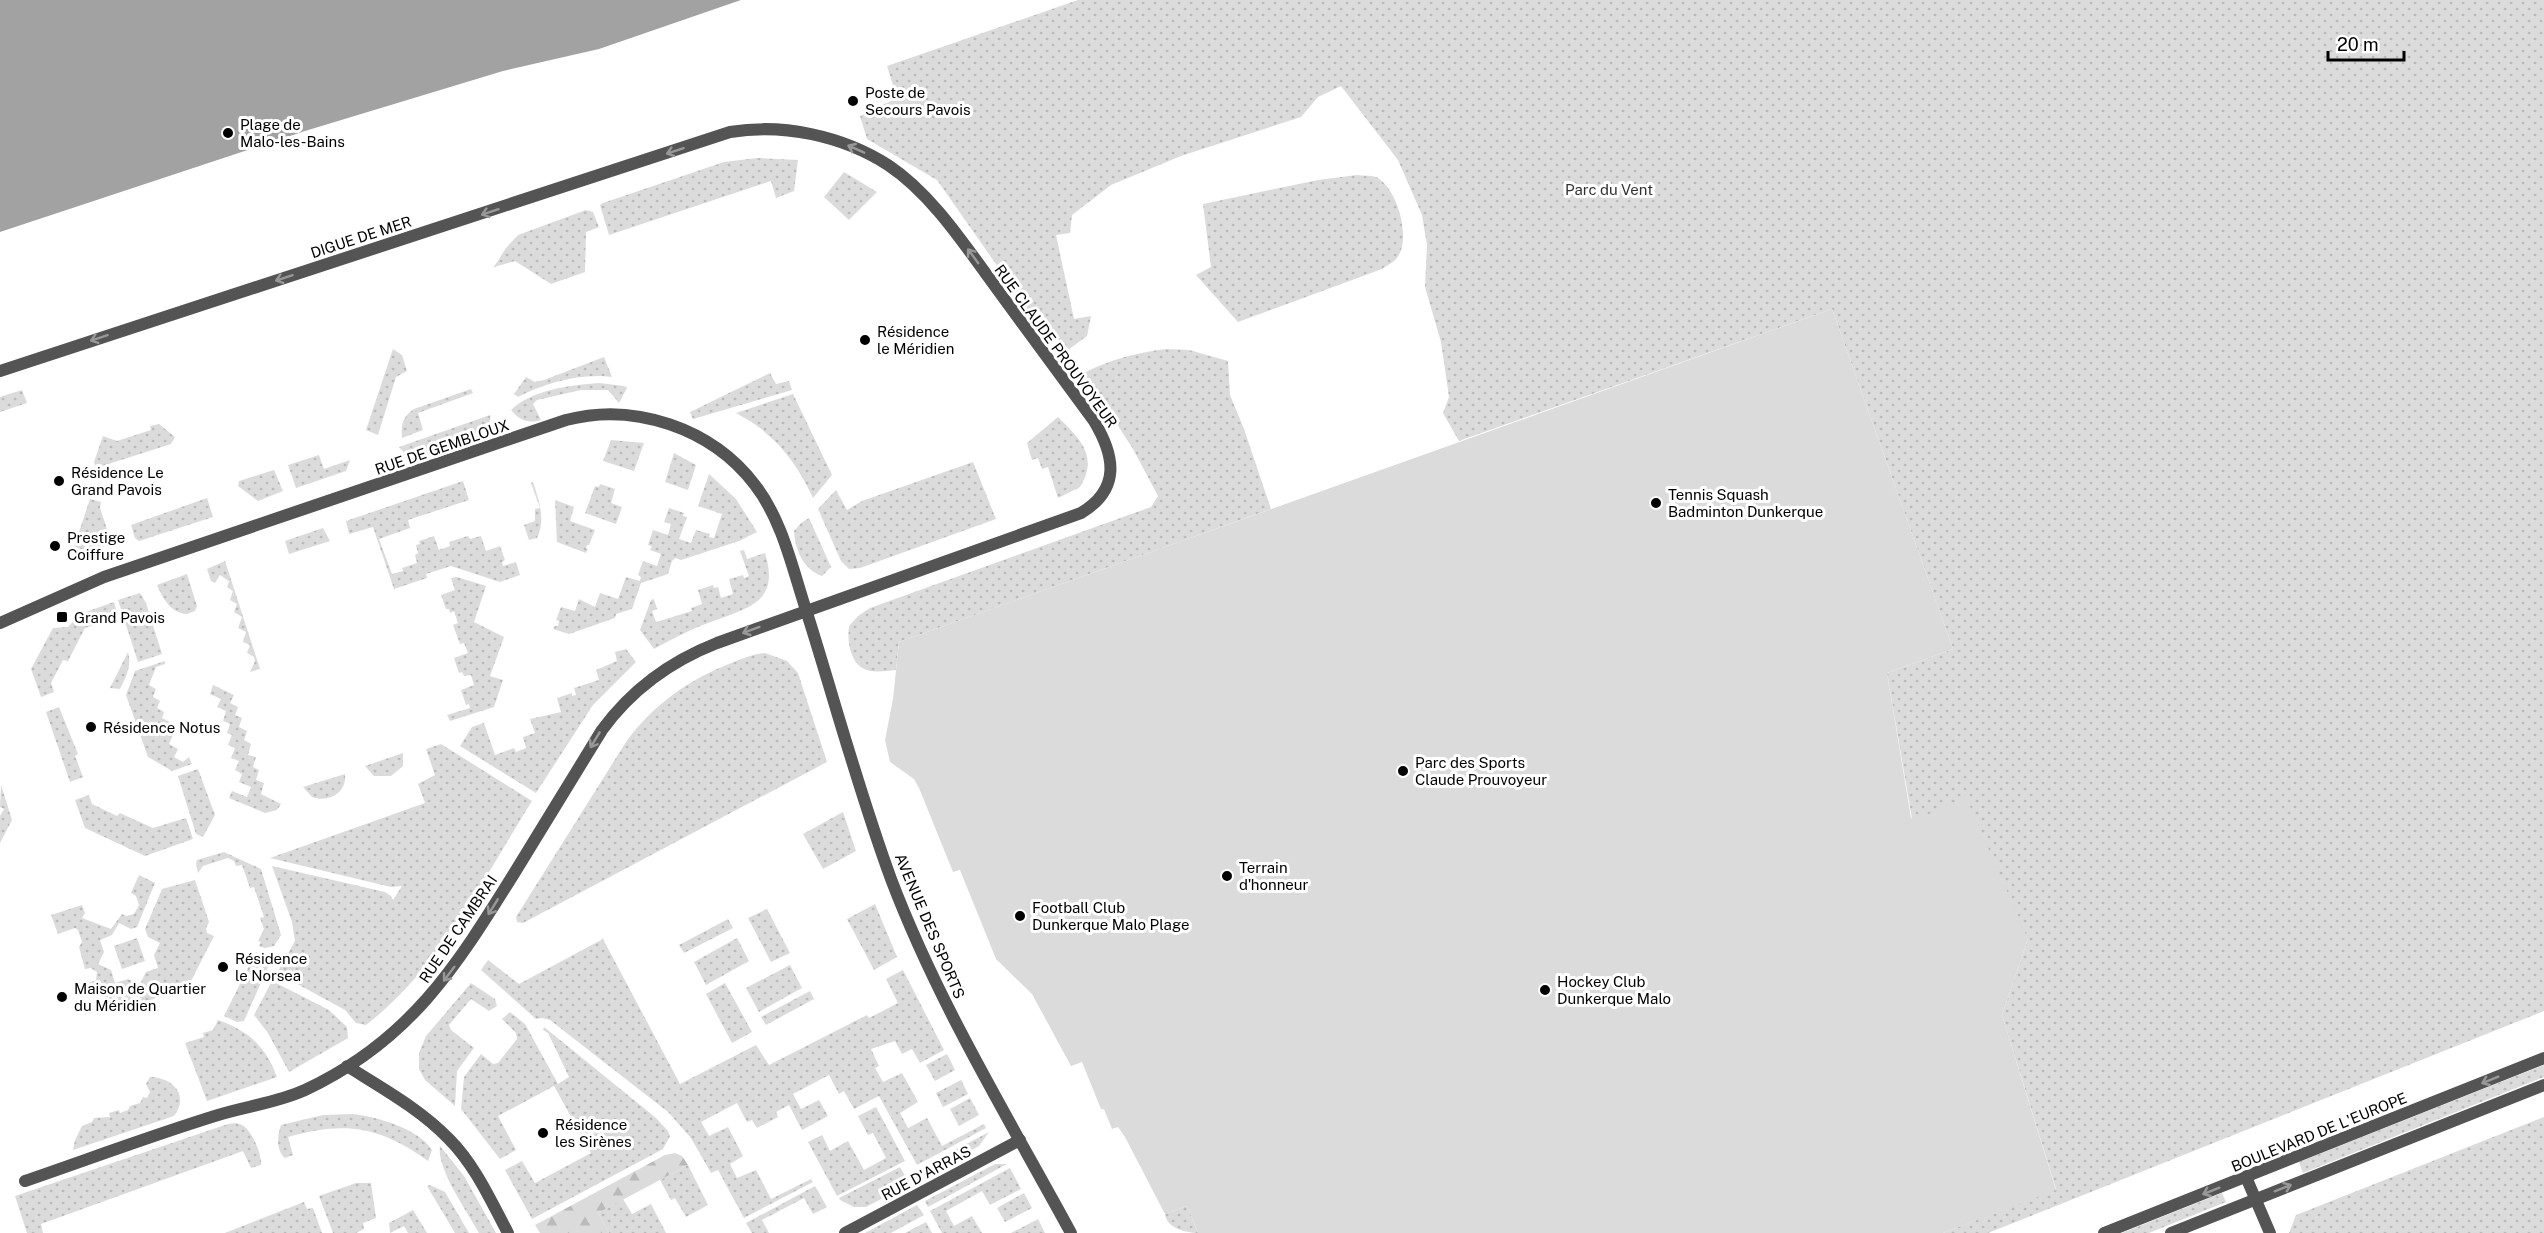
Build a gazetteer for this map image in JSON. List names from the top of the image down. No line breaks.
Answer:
{"streets":{"street":["DIGUE DE MER","RUE CLAUDE PROUVOYEUR","RUE DE GEMBLOUX","AVENUE DES SPORTS","RUE DE CAMBRAI","BOULEVARD DE L'EUROPE","RUE D'ARRAS"]},"crossings":[["DIGUE DE MER","RUE CLAUDE PROUVOYEUR"],["RUE CLAUDE PROUVOYEUR","RUE DE GEMBLOUX"],["RUE CLAUDE PROUVOYEUR","AVENUE DES SPORTS"],["RUE CLAUDE PROUVOYEUR","RUE DE CAMBRAI"],["RUE DE GEMBLOUX","AVENUE DES SPORTS"],["RUE DE GEMBLOUX","RUE DE CAMBRAI"],["AVENUE DES SPORTS","RUE DE CAMBRAI"],["AVENUE DES SPORTS","RUE D'ARRAS"]],"one_way":["DIGUE DE MER","RUE DE CAMBRAI"],"parks":["Parc du Vent"],"places":{"other":["Poste de Secours Pavois","Plage de Malo-les-Bains","Résidence le Méridien","Résidence Le Grand Pavois","Tennis Squash Badminton Dunkerque","Prestige Coiffure","Résidence Notus","Parc des Sports Claude Prouvoyeur","Terrain d'honneur","Football Club Dunkerque Malo Plage","Résidence le Norsea","Hockey Club Dunkerque Malo","Maison de Quartier du Méridien","Résidence les Sirènes"],"transit":["Grand Pavois"]},"scale_bar":"20 m"}
